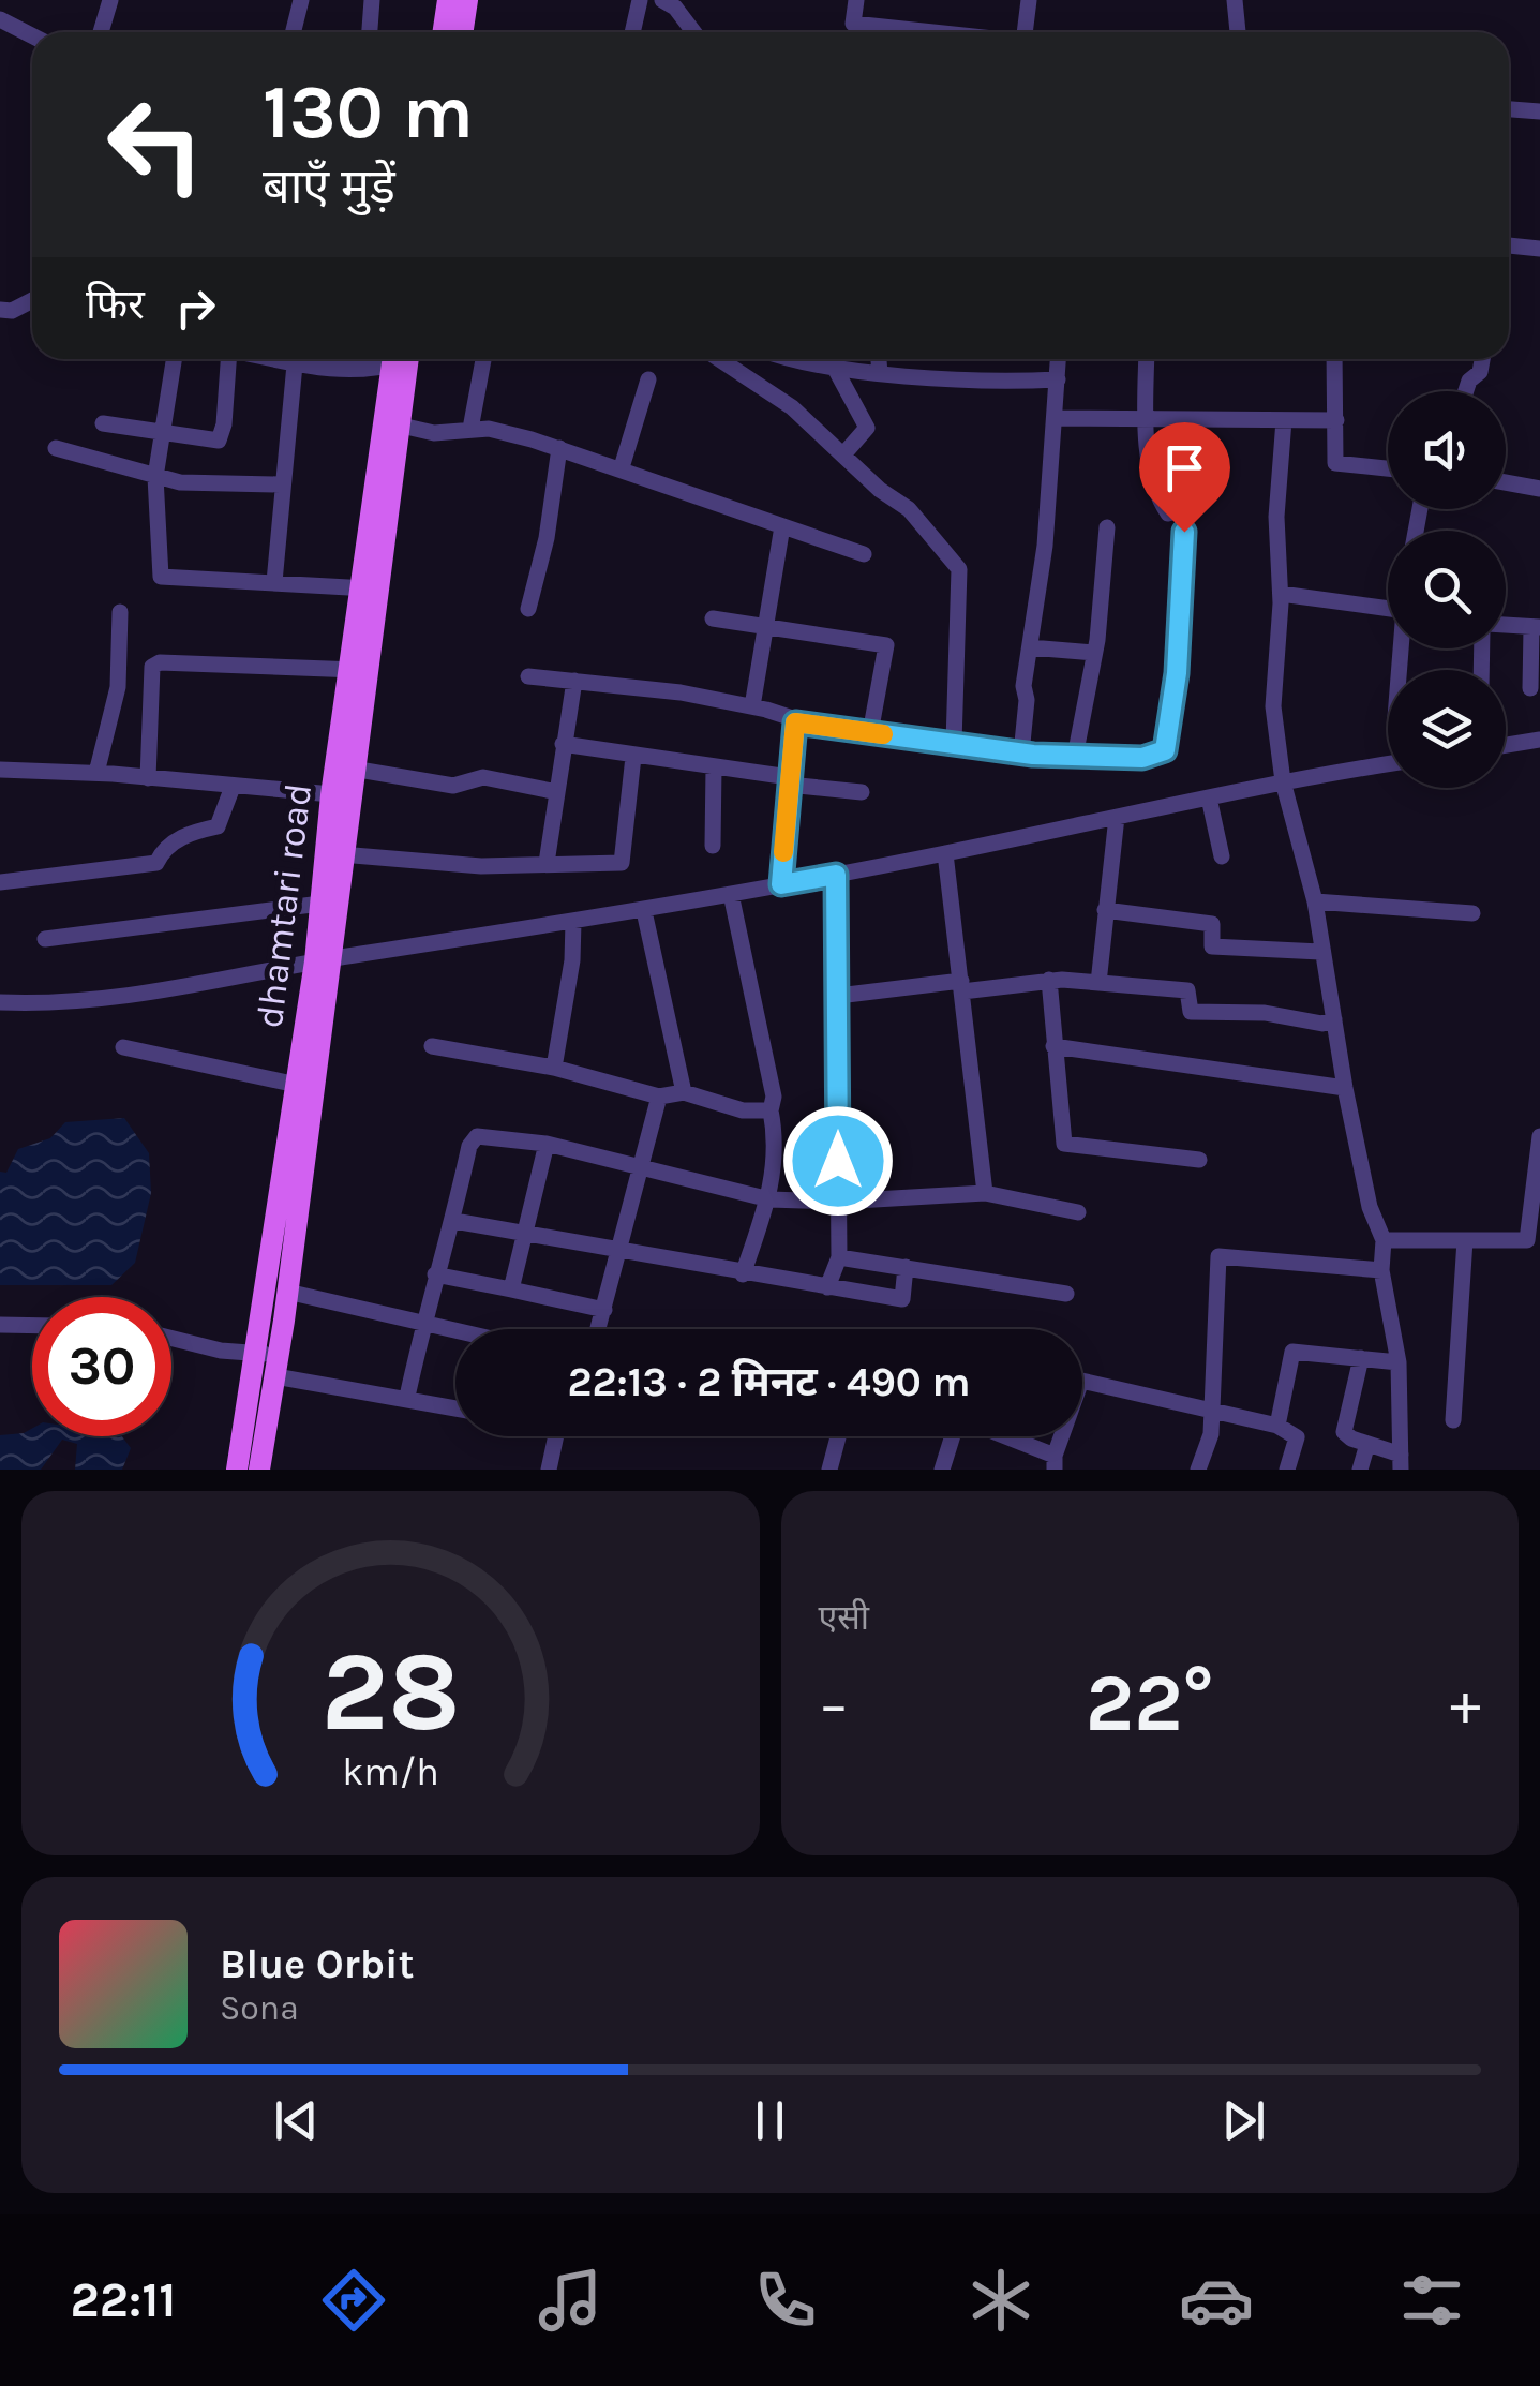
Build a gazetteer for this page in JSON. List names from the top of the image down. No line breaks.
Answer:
{"streets":{"main road":["dhamtari road"]},"page":{"turn":["130 m","बाएँ मुड़ें"],"then":"फिर","limit":"30","trip":"22:13 · 2 मिनट · 490 m","tile":"एसी","heat":["−","22°","+"],"song":["Blue Orbit","Sona"],"tabs":"22:11","gauge":["28","km/h"]}}
